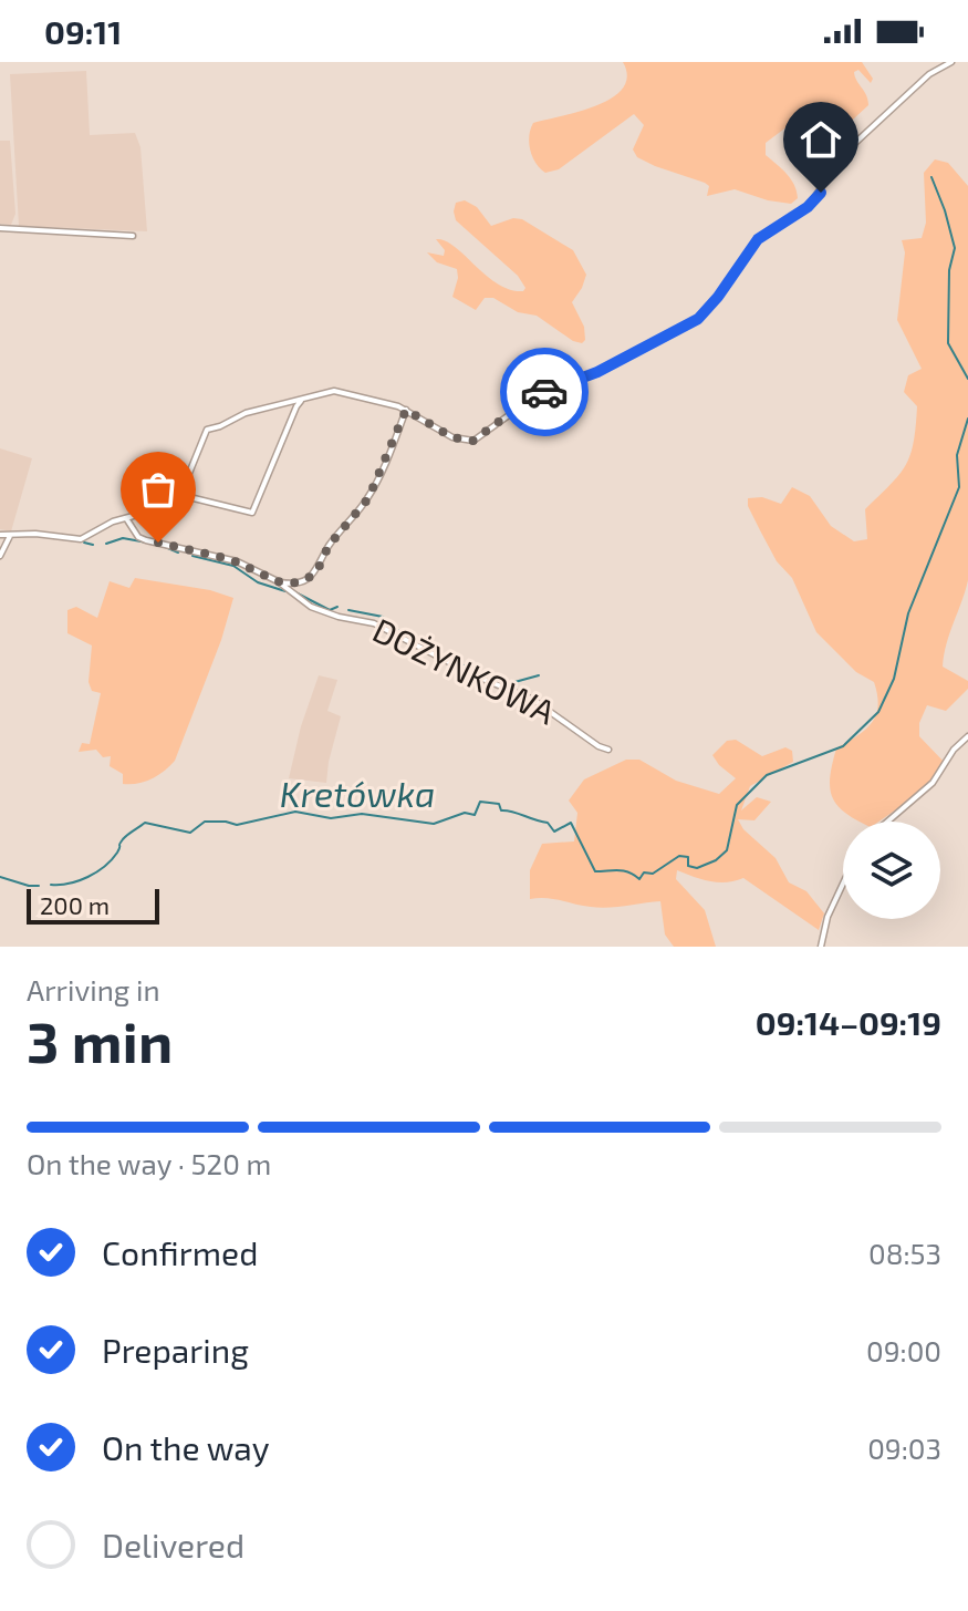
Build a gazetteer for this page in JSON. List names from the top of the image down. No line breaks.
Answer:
{"streets":{"street":["DOŻYNKOWA"]},"water":["Kretówka"],"scale_bar":"200 m","page":{"status":"09:11","scale":"200 m","heading":["3 min","Arriving in","09:14–09:19"],"bar":"On the way · 520 m","list":[["Confirmed","08:53"],["Preparing","09:00"],["On the way","09:03"],"Delivered"]}}
